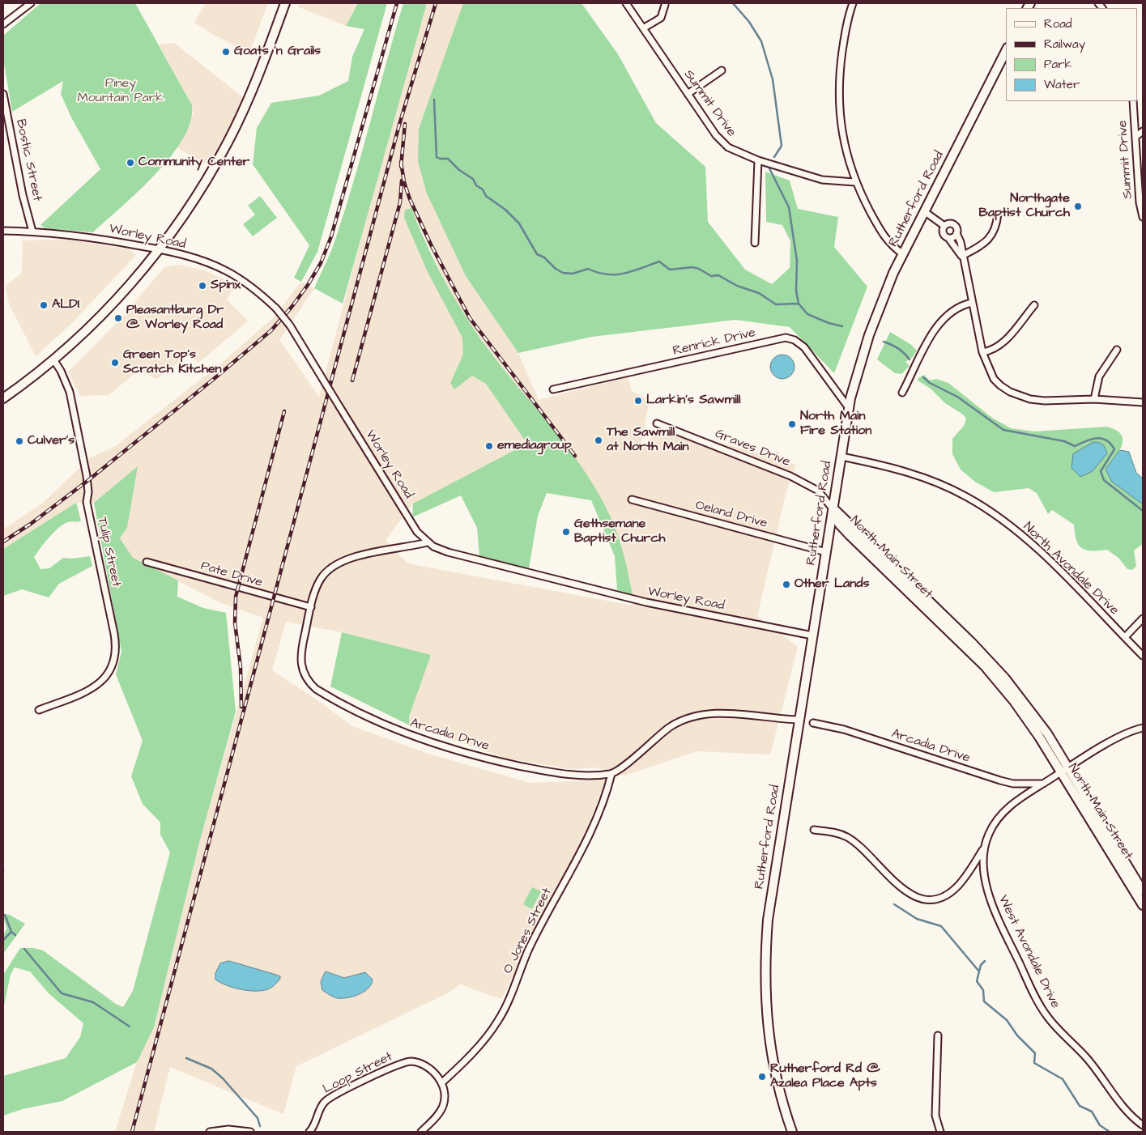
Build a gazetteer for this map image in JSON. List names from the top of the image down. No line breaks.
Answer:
{"streets":{"street":["Summit Drive","Bostic Street","Rutherford Road","Worley Road","Renrick Drive","Graves Drive","Oeland Drive","Tulip Street","North Main Street","North Avondale Drive","Pate Drive","Arcadia Drive","O Jones Street","West Avondale Drive","Loop Street"]},"crossings":[["Bostic Street","Worley Road"],["Rutherford Road","Worley Road"],["Rutherford Road","Renrick Drive"],["Rutherford Road","Graves Drive"],["Rutherford Road","Oeland Drive"],["Rutherford Road","North Main Street"],["Rutherford Road","North Avondale Drive"],["Worley Road","Arcadia Drive"],["Graves Drive","North Main Street"],["North Main Street","West Avondale Drive"],["Pate Drive","Arcadia Drive"],["Arcadia Drive","O Jones Street"],["Arcadia Drive","West Avondale Drive"],["O Jones Street","Loop Street"]],"parks":["Piney Mountain Park"],"places":["Goats 'n Grails","Community Center","Northgate Baptist Church","Spinx","ALDI","Pleasantburg Dr @ Worley Road","Green Top's Scratch Kitchen","Larkin's Sawmill","North Main Fire Station","The Sawmill at North Main","Culver's","emediagroup","Gethsemane Baptist Church","Other Lands","Rutherford Rd @ Azalea Place Apts"],"legend":["Road","Railway","Park","Water"]}
